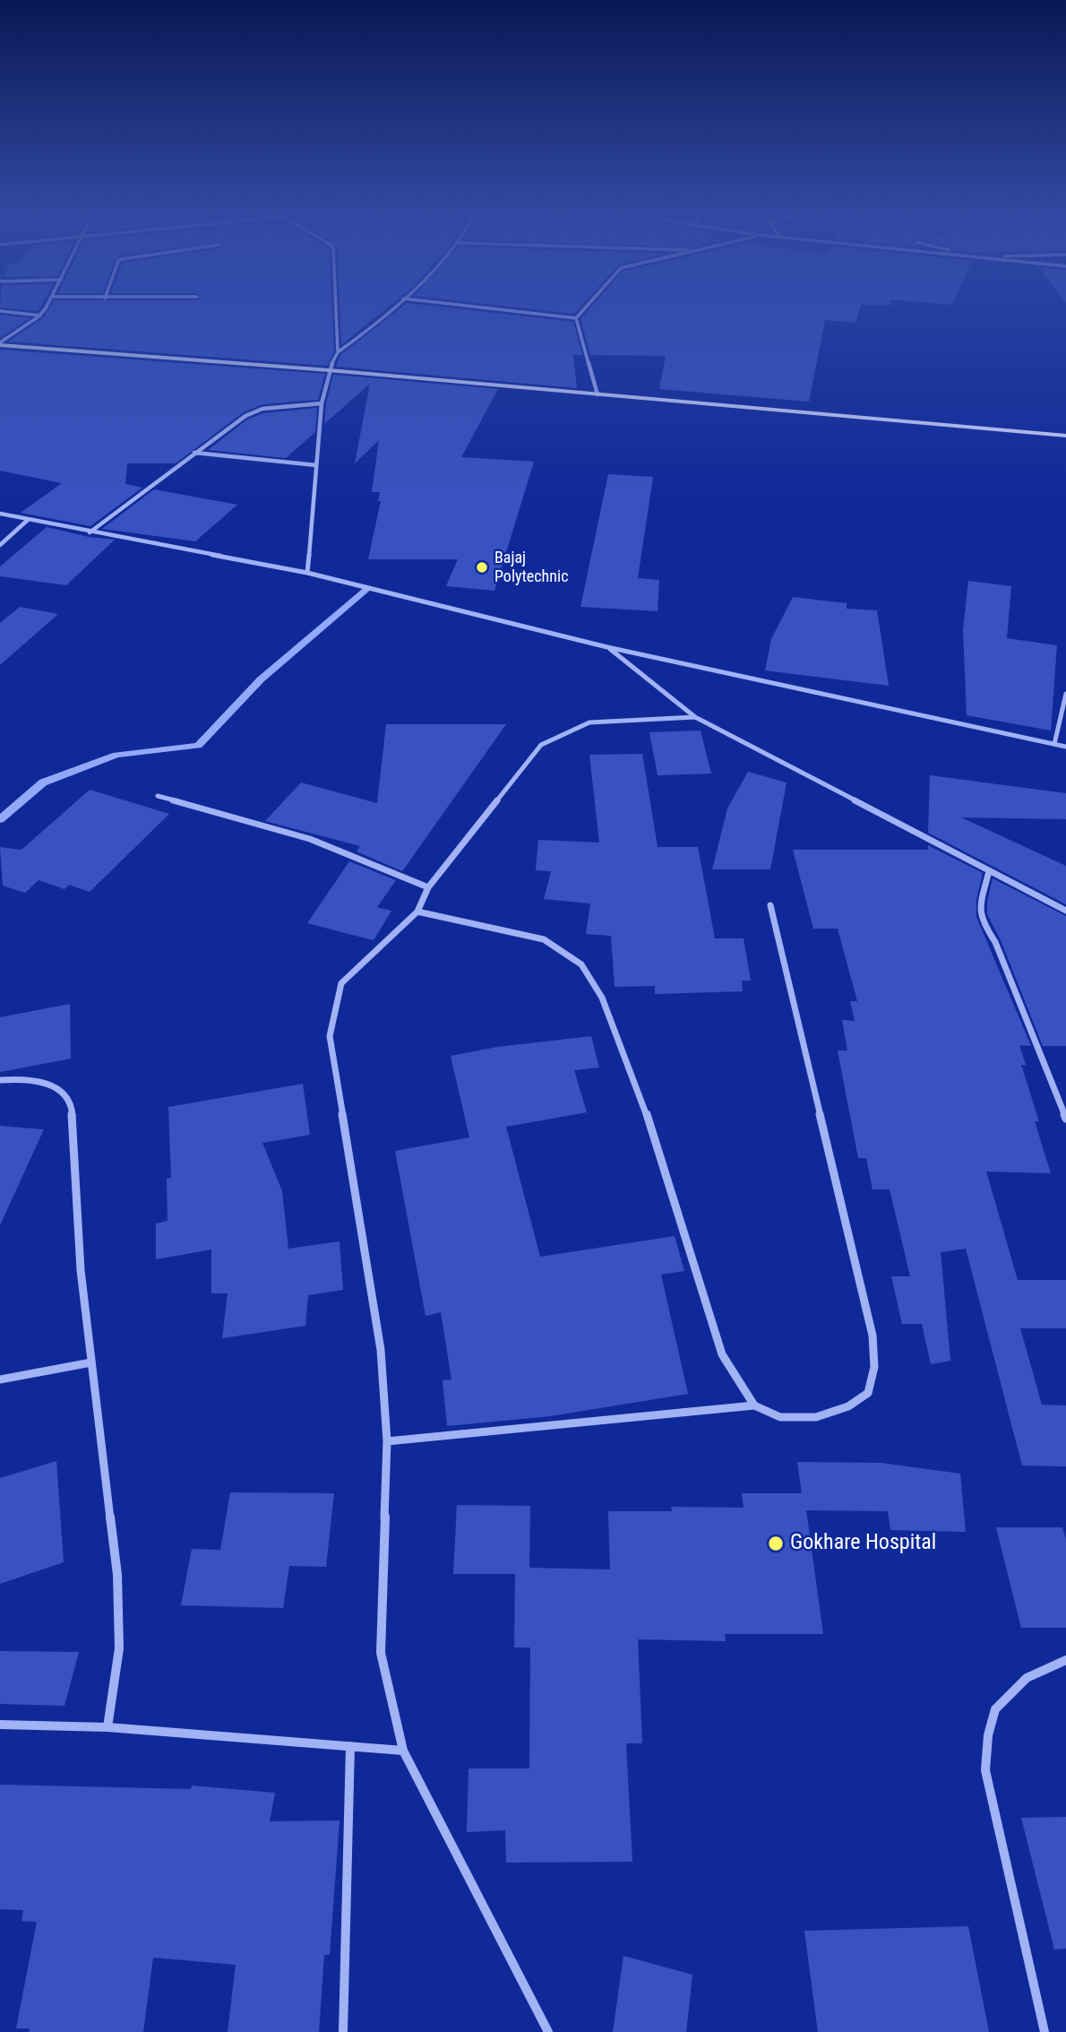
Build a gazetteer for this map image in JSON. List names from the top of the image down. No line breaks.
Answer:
{"places":["Bajaj Polytechnic","Gokhare Hospital"]}
